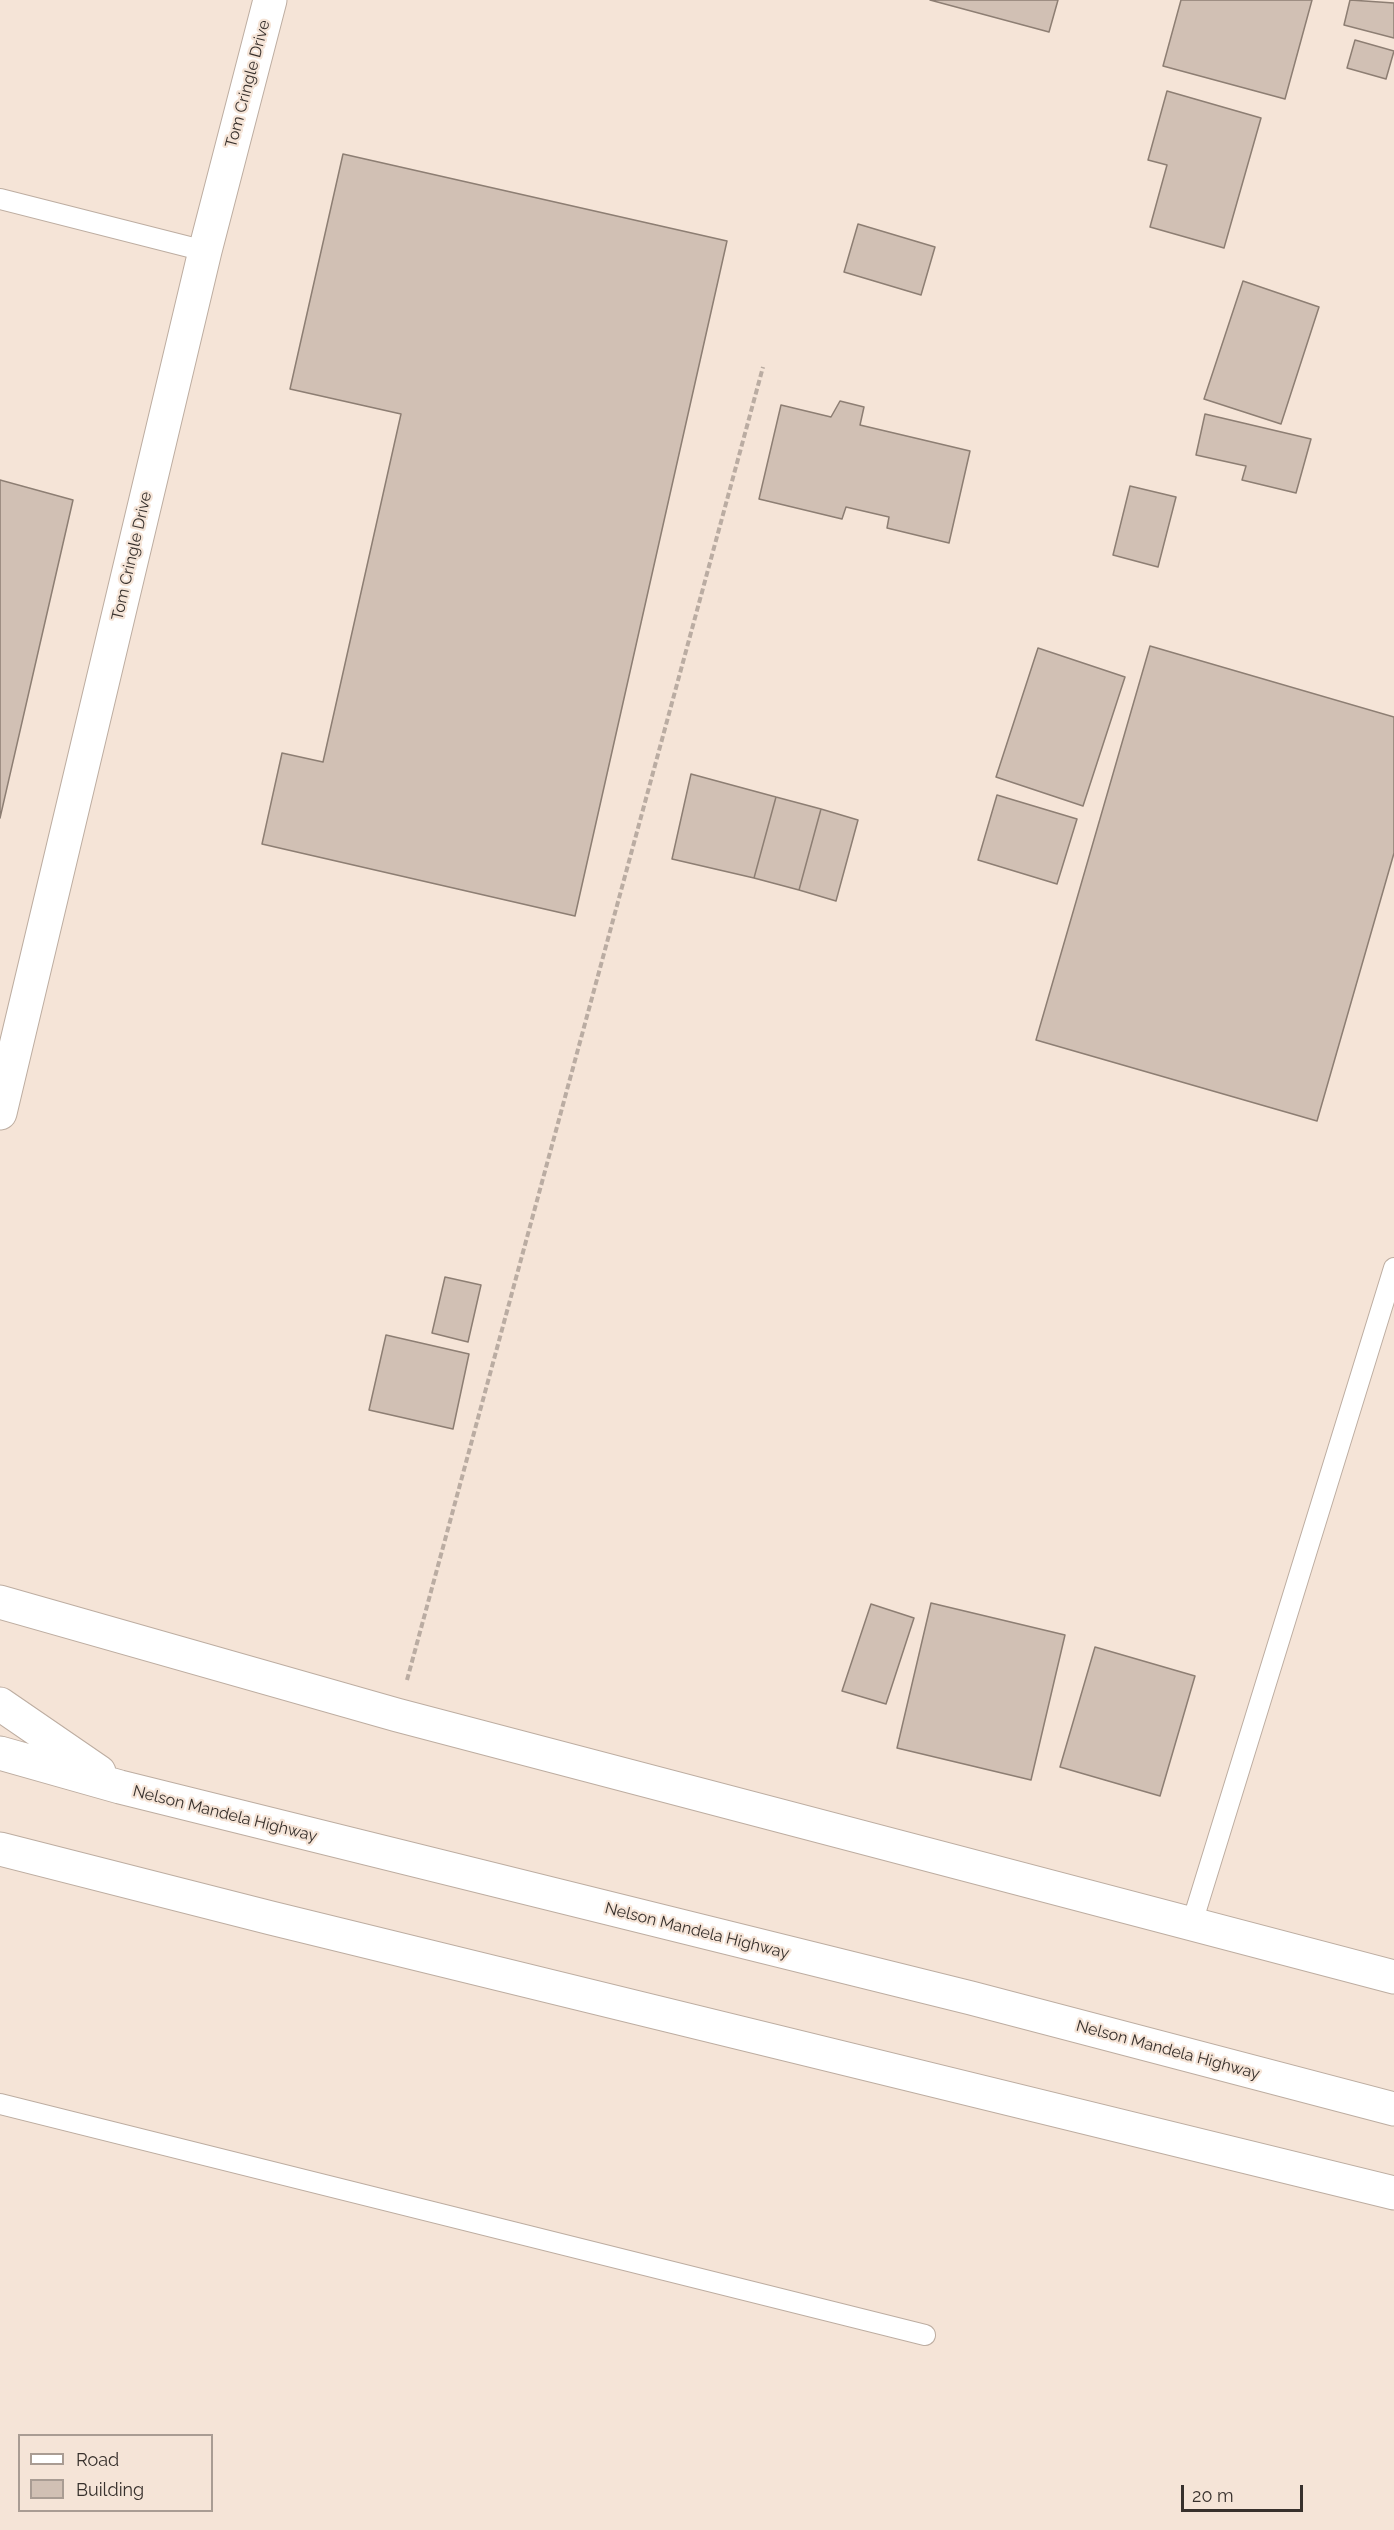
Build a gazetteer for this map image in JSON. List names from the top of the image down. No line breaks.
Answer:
{"streets":{"main road":["Tom Cringle Drive","Nelson Mandela Highway"]},"legend":["Road","Building"],"scale_bar":"20 m"}
